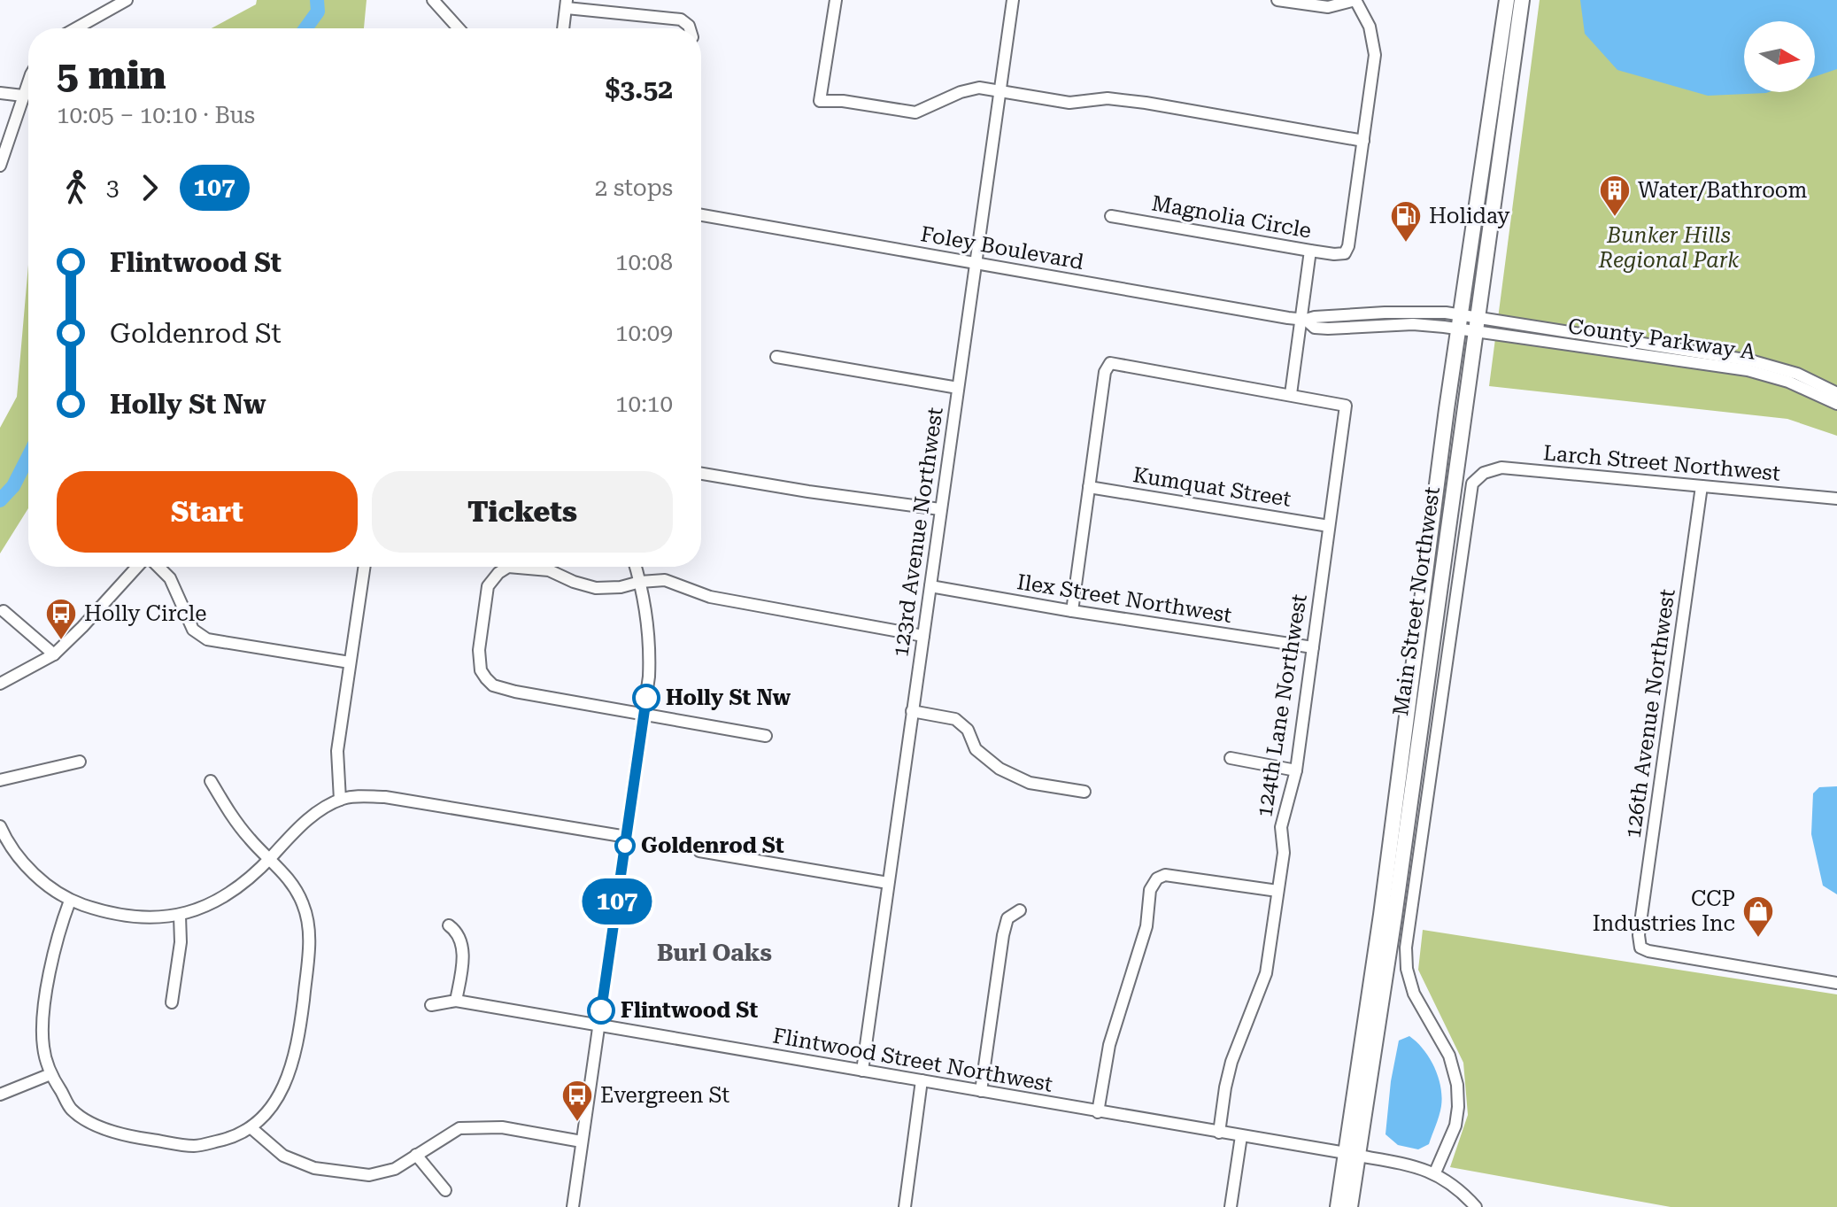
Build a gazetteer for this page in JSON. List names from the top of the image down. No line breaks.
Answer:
{"streets":{"main road":["Main Street Northwest"],"street":["Magnolia Circle","Foley Boulevard","County Parkway A","Larch Street Northwest","Kumquat Street","123rd Avenue Northwest","Ilex Street Northwest","124th Lane Northwest","126th Avenue Northwest","Flintwood Street Northwest"]},"crossings":[["Foley Boulevard","County Parkway A"],["Foley Boulevard","123rd Avenue Northwest"],["Foley Boulevard","Main Street Northwest"],["County Parkway A","Main Street Northwest"],["Larch Street Northwest","126th Avenue Northwest"],["Larch Street Northwest","Flintwood Street Northwest"],["Kumquat Street","124th Lane Northwest"],["123rd Avenue Northwest","Ilex Street Northwest"],["123rd Avenue Northwest","Flintwood Street Northwest"],["Ilex Street Northwest","124th Lane Northwest"],["Main Street Northwest","Flintwood Street Northwest"],["124th Lane Northwest","Flintwood Street Northwest"]],"districts":["Burl Oaks"],"parks":["Bunker Hills Regional Park"],"places":{"building":["Water/Bathroom"],"fuel station":["Holiday"],"bus stop":["Holly Circle","Evergreen St"],"other":["Holly St Nw","Goldenrod St","Flintwood St"],"shop":["CCP Industries Inc"]},"lines":["bus line 107"],"north":"right","page":{"on_map":"107","heading":["5 min","10:05 – 10:10 · Bus","$3.52"],"legs":["3","107","2 stops"],"list":[{"name":"Flintwood St","value":"10:08"},{"name":"Goldenrod St","value":"10:09"},{"name":"Holly St Nw","value":"10:10"}],"buttons":["Start","Tickets"]}}
